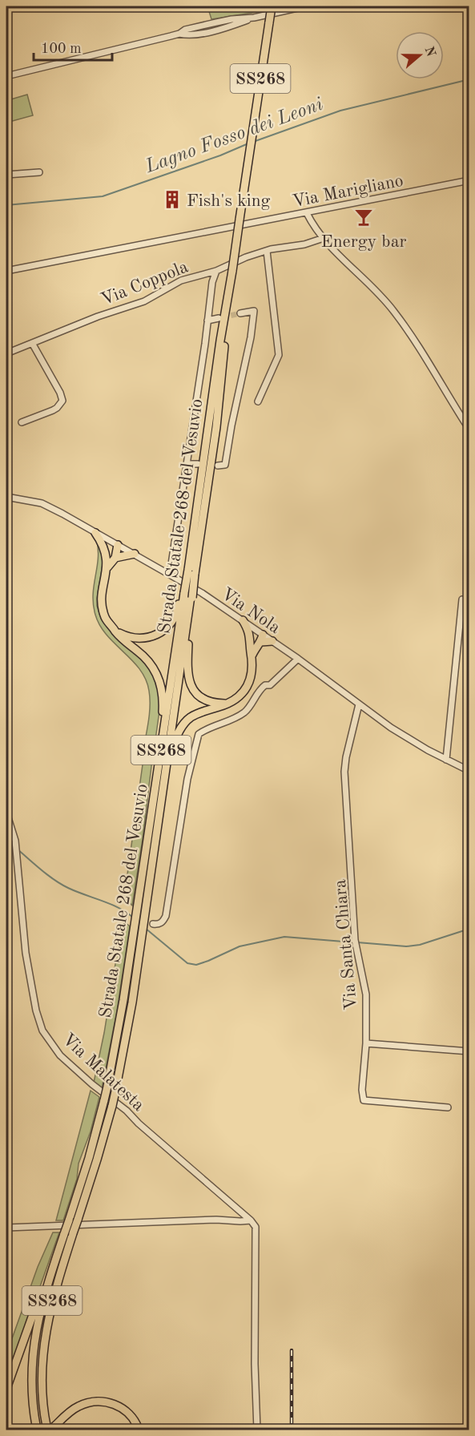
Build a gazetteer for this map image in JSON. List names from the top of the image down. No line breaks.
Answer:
{"streets":{"highway":["SS268","Strada Statale 268 del Vesuvio"],"street":["Via Marigliano","Via Coppola","Via Nola","Via Santa Chiara","Via Malatesta"]},"crossings":[["SS268","Strada Statale 268 del Vesuvio"],["SS268","Via Nola"],["Via Nola","Via Santa Chiara"]],"water":["Lagno Fosso dei Leoni"],"places":{"building":["Fish's king"],"bar":["Energy bar"]},"scale_bar":"100 m","north":"right"}
